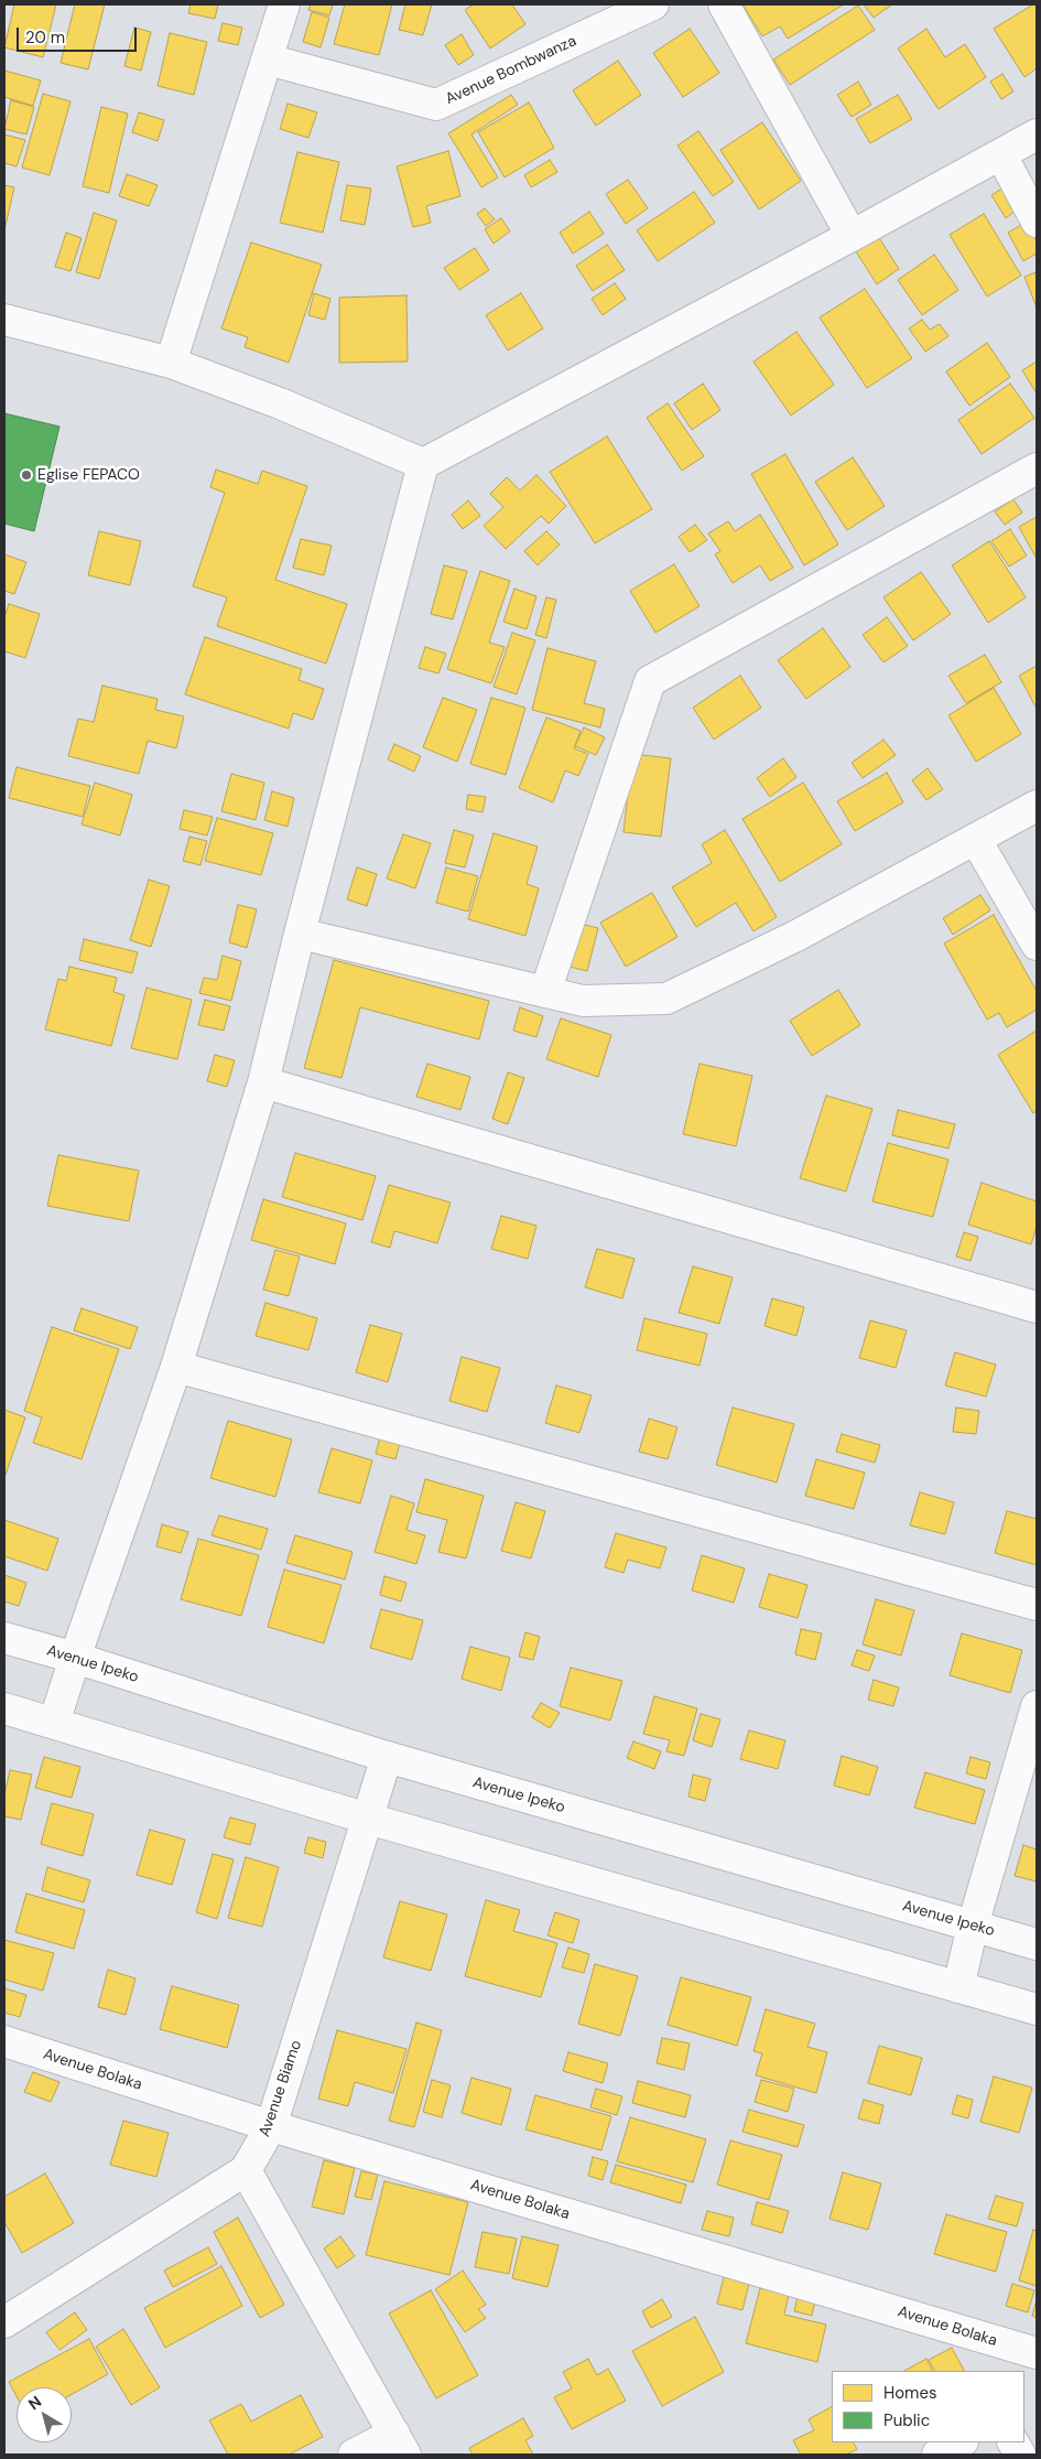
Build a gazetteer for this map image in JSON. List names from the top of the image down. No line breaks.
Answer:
{"streets":{"street":["Avenue Bombwanza","Avenue Ipeko","Avenue Bolaka","Avenue Biamo"]},"crossings":[["Avenue Ipeko","Avenue Biamo"],["Avenue Bolaka","Avenue Biamo"]],"places":["Eglise FEPACO"],"legend":["Homes","Public"],"scale_bar":"20 m","north":"top left"}
